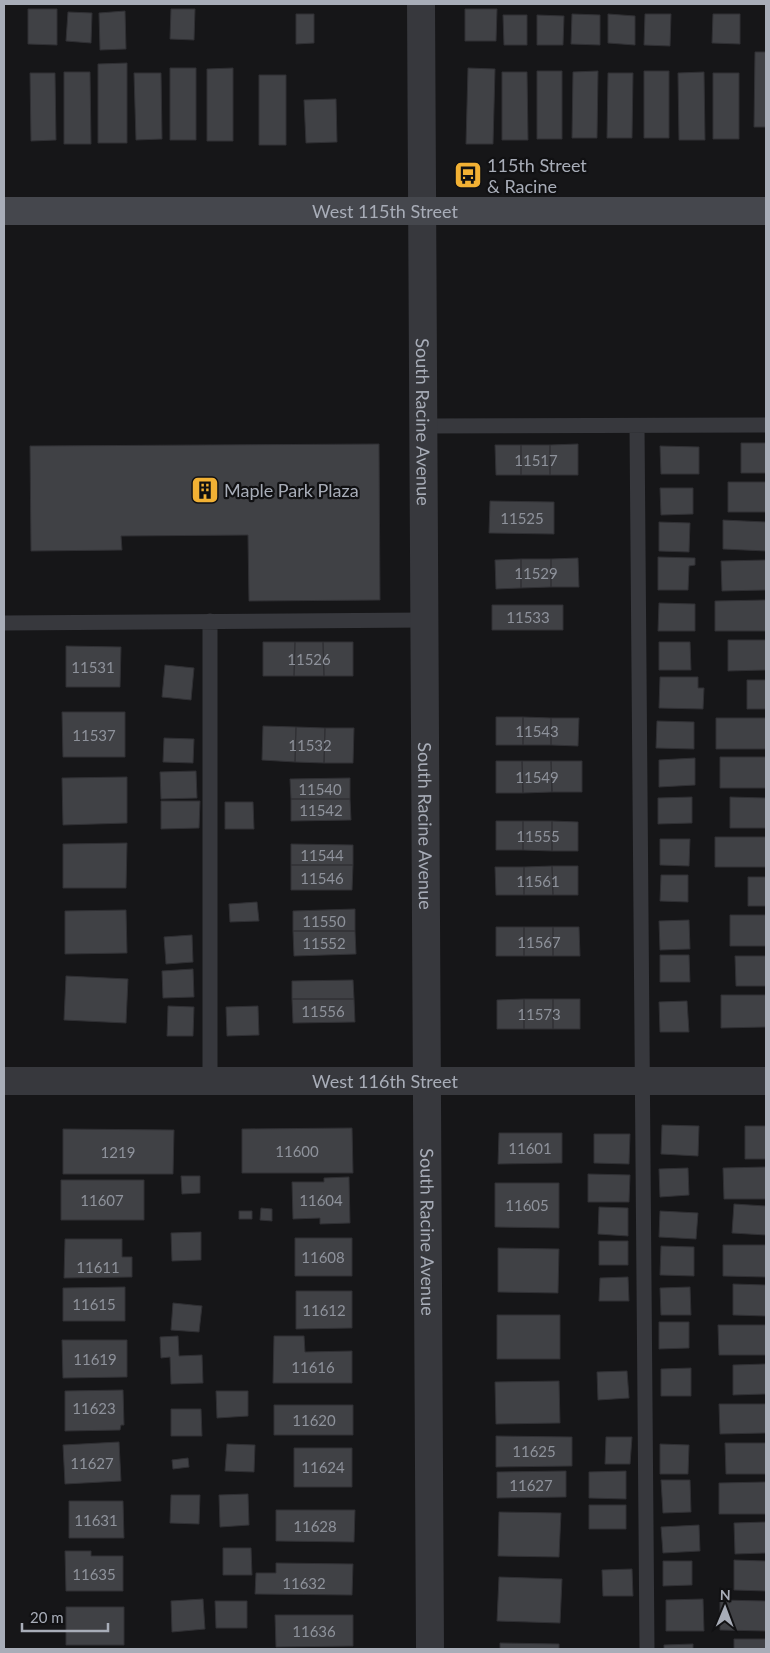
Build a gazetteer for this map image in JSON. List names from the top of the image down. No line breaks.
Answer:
{"streets":{"street":["West 115th Street","South Racine Avenue","West 116th Street"]},"crossings":[["West 115th Street","South Racine Avenue"],["South Racine Avenue","West 116th Street"]],"places":{"bus stop":["115th Street & Racine"],"building":["Maple Park Plaza"]},"house_numbers":["11517","11525","11529","11533","11526","11531","11543","11537","11532","11549","11540","11542","11555","11544","11546","11561","11550","11567","11552","11556","11573","11601","11600","1219","11607","11604","11605","11608","11611","11615","11612","11619","11616","11623","11620","11625","11627","11624","11627","11631","11628","11635","11632","11636"],"scale_bar":"20 m","north":"top"}
